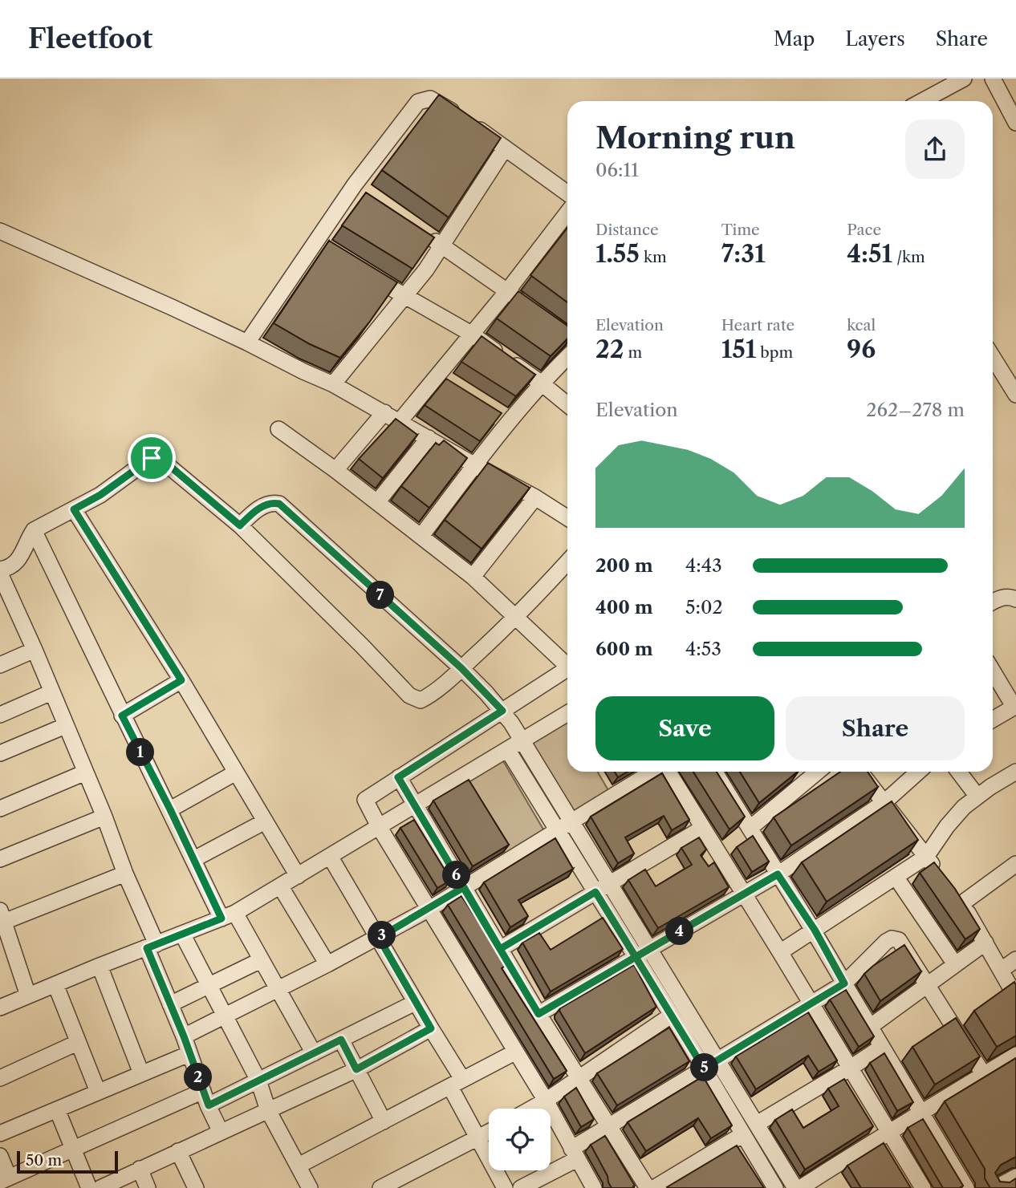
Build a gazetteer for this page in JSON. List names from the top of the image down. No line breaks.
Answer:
{"scale_bar":"50 m","page":{"header":"Fleetfoot","nav":["Map","Layers","Share"],"heading":["Morning run","06:11"],"stats":[["Distance","1.55 km"],["Time","7:31"],["Pace","4:51 /km"],["Elevation","22 m"],["Heart rate","151 bpm"],["kcal","96"]],"chart":["Elevation","262–278 m"],"list":[{"name":"200 m","note":"4:43"},{"name":"400 m","note":"5:02"},{"name":"600 m","note":"4:53"}],"pins":["7","1","6","4","3","5","2"],"buttons":["Save","Share"],"scale":"50 m"}}
